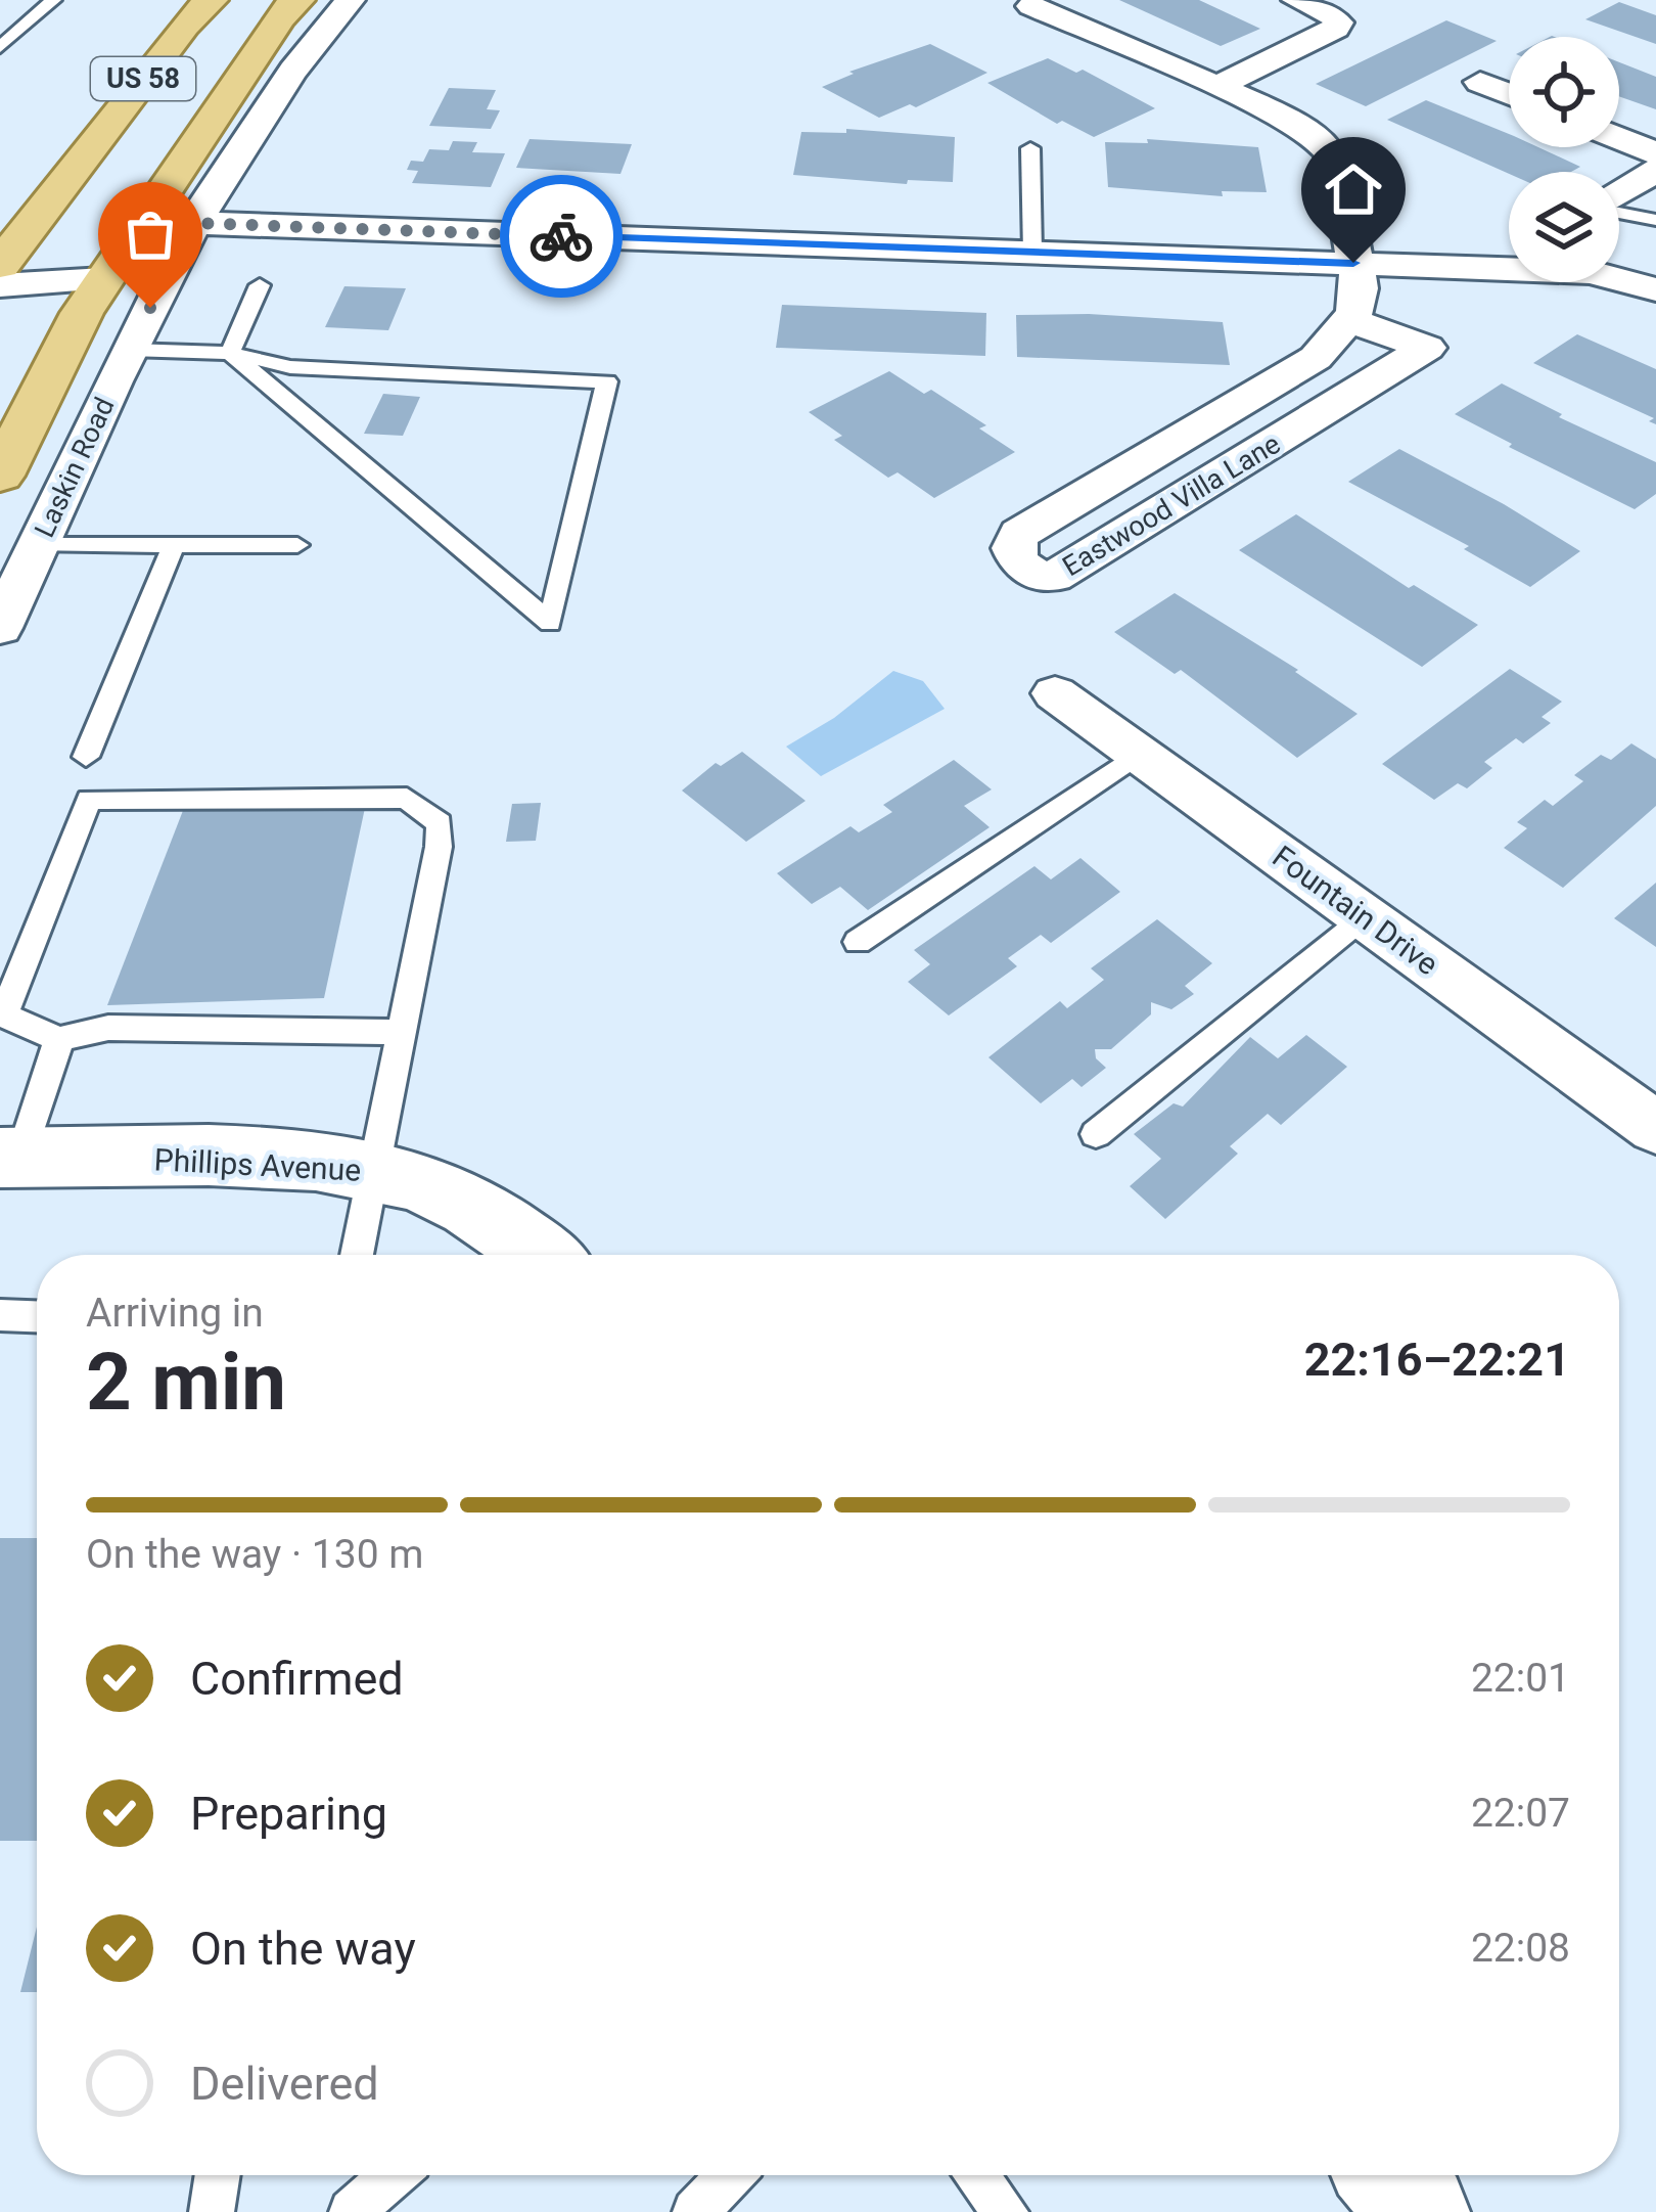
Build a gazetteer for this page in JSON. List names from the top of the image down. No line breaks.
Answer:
{"streets":{"main road":["US 58","Laskin Road"],"street":["Eastwood Villa Lane","Fountain Drive","Phillips Avenue"]},"page":{"heading":["2 min","Arriving in","22:16–22:21"],"bar":"On the way · 130 m","list":[["Confirmed","22:01"],["Preparing","22:07"],["On the way","22:08"],"Delivered"]}}
